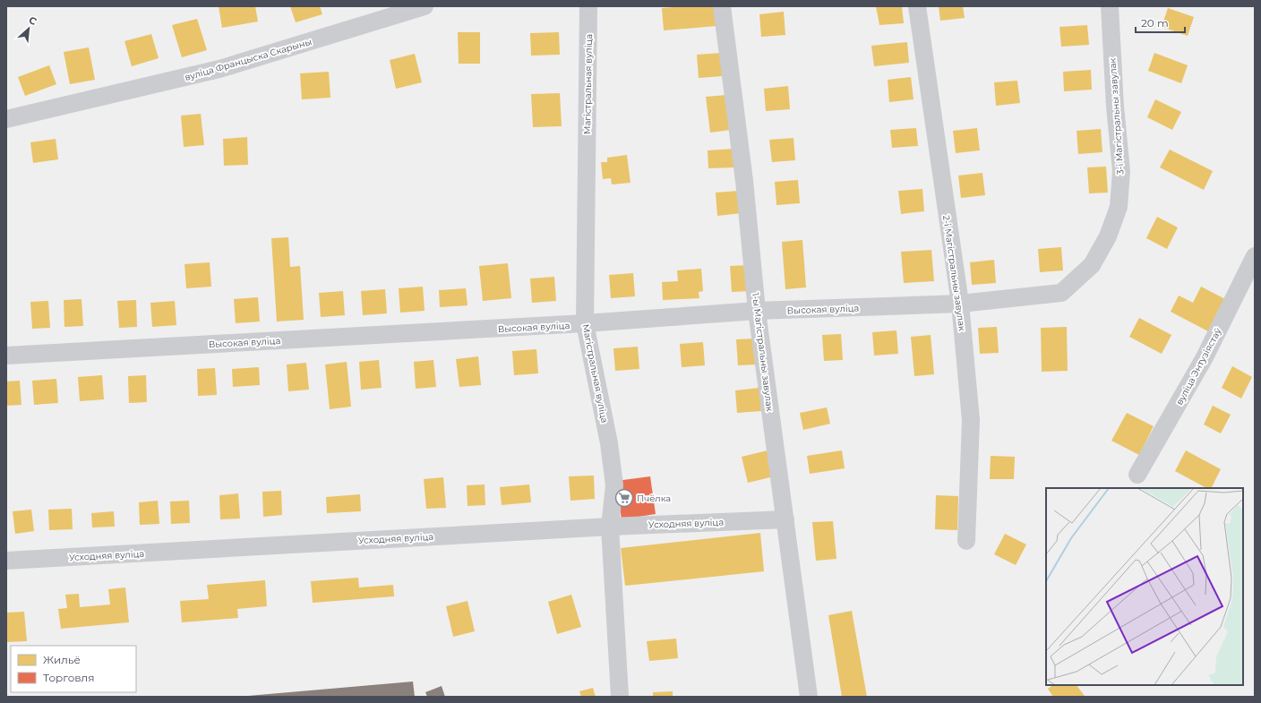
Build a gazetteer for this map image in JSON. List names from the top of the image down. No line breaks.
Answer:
{"streets":{"street":["вуліца Францыска Скарыны","Магістральная вуліца","3-і Магістральны завулак","2-і Магістральны завулак","Высокая вуліца","1-ы Магістральны завулак","вуліца Энтузіястаў","Усходняя вуліца"]},"crossings":[["Магістральная вуліца","Высокая вуліца"],["Магістральная вуліца","Усходняя вуліца"],["3-і Магістральны завулак","Высокая вуліца"],["2-і Магістральны завулак","Высокая вуліца"],["Высокая вуліца","1-ы Магістральны завулак"],["1-ы Магістральны завулак","Усходняя вуліца"]],"places":{"supermarket":["Пчёлка"]},"legend":["Жильё","Торговля"],"scale_bar":"20 m","north":"top right"}
